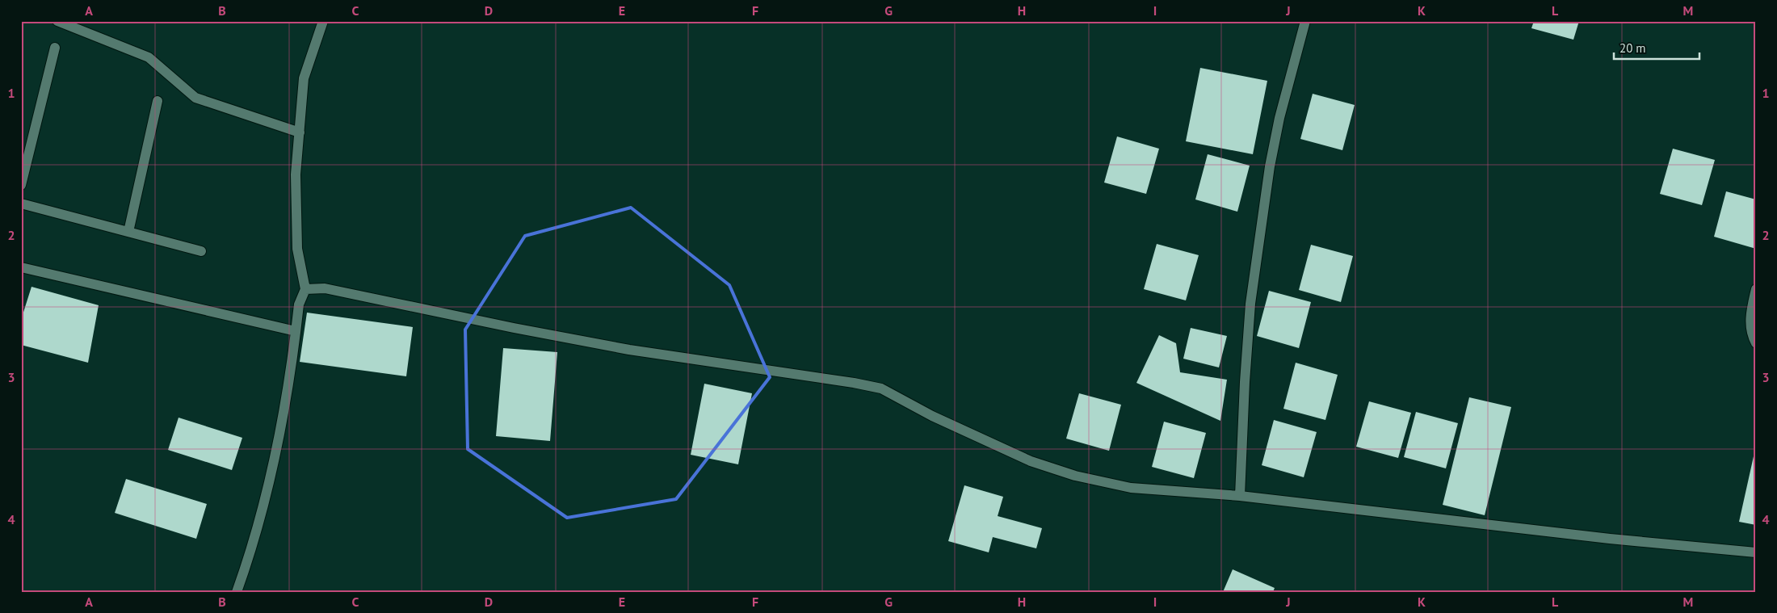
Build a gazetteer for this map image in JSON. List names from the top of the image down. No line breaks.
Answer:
{"scale_bar":"20 m","grid":{"columns":["A","B","C","D","E","F","G","H","I","J","K","L","M"],"rows":["1","2","3","4"]}}
